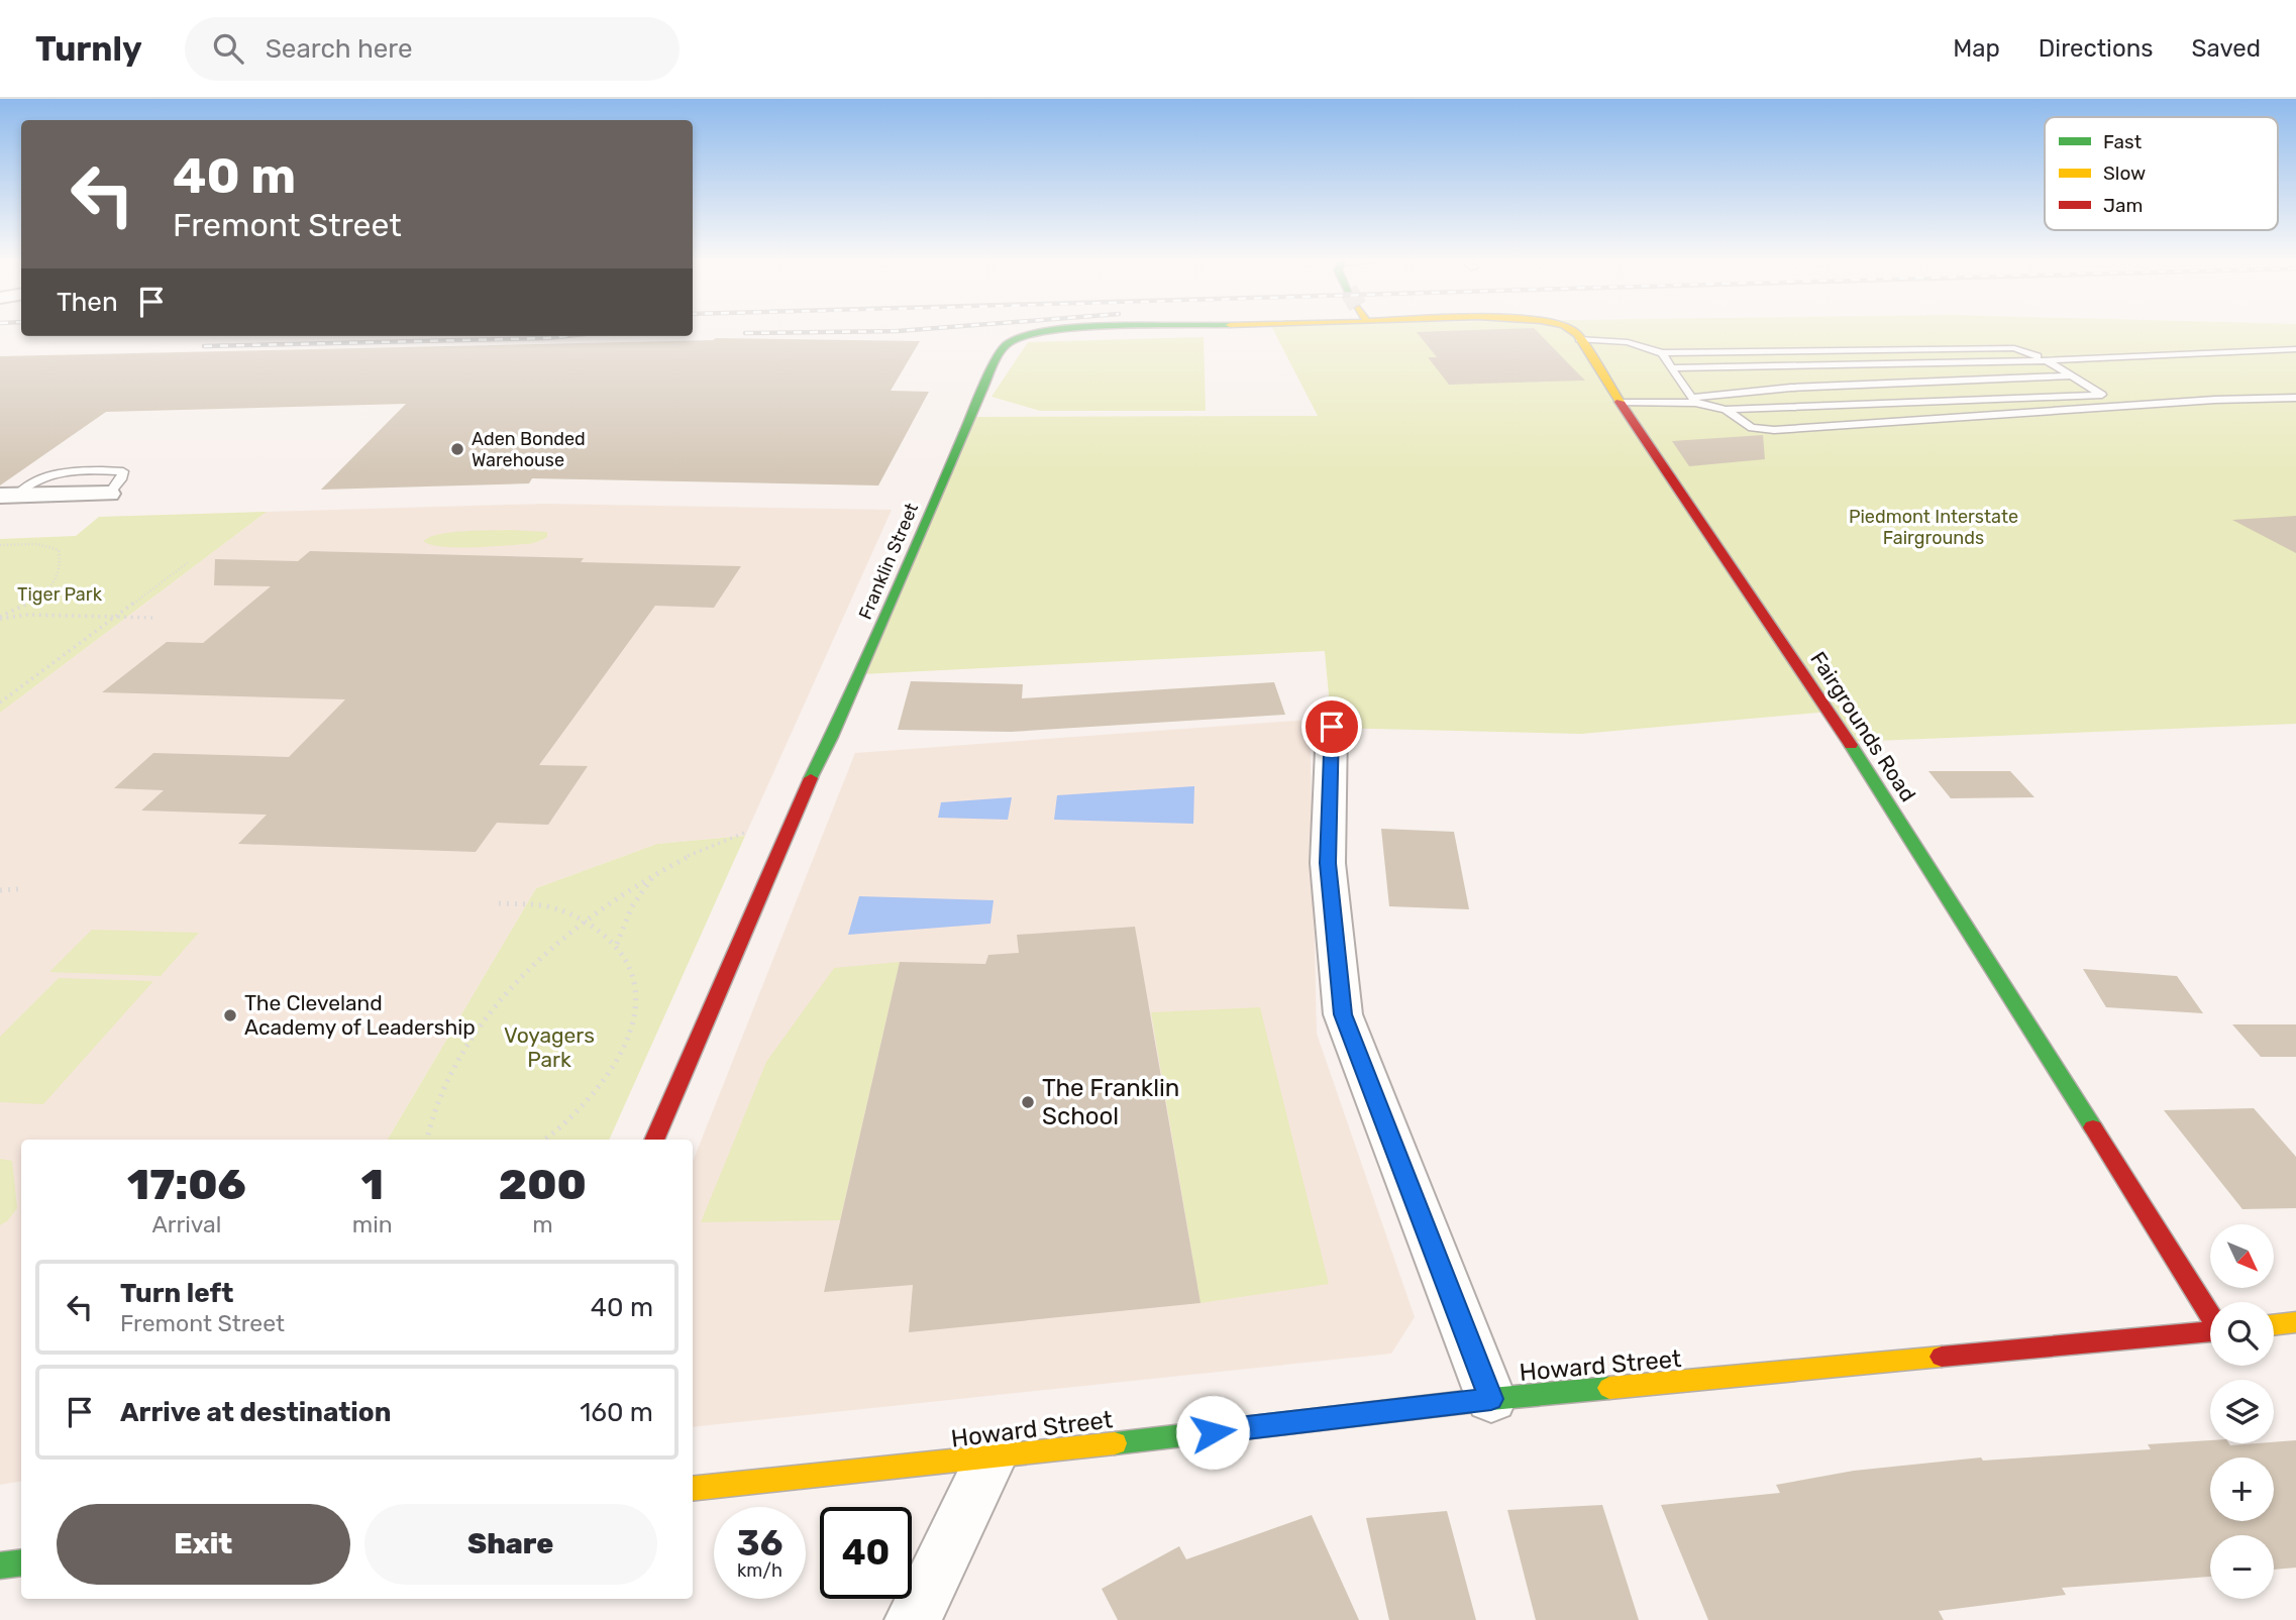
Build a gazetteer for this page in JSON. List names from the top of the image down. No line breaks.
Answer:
{"streets":{"street":["Franklin Street","Fairgrounds Road","Howard Street"]},"parks":["Piedmont Interstate Fairgrounds","Tiger Park","Voyagers Park"],"places":["Aden Bonded Warehouse","The Cleveland Academy of Leadership","The Franklin School"],"legend":["Fast","Slow","Jam"],"north":"bottom right","page":{"header":"Turnly","search":"Search here","nav":["Map","Directions","Saved"],"turn":["40 m","Fremont Street"],"then":"Then","eta":["17:06","Arrival","1","min","200","m"],"map_buttons":["+","−"],"list":[{"name":"Turn left","note":"Fremont Street","value":"40 m"},{"name":"Arrive at destination","value":"160 m"}],"buttons":["Exit","Share"],"speed":"36 km/h","limit":"40"}}
